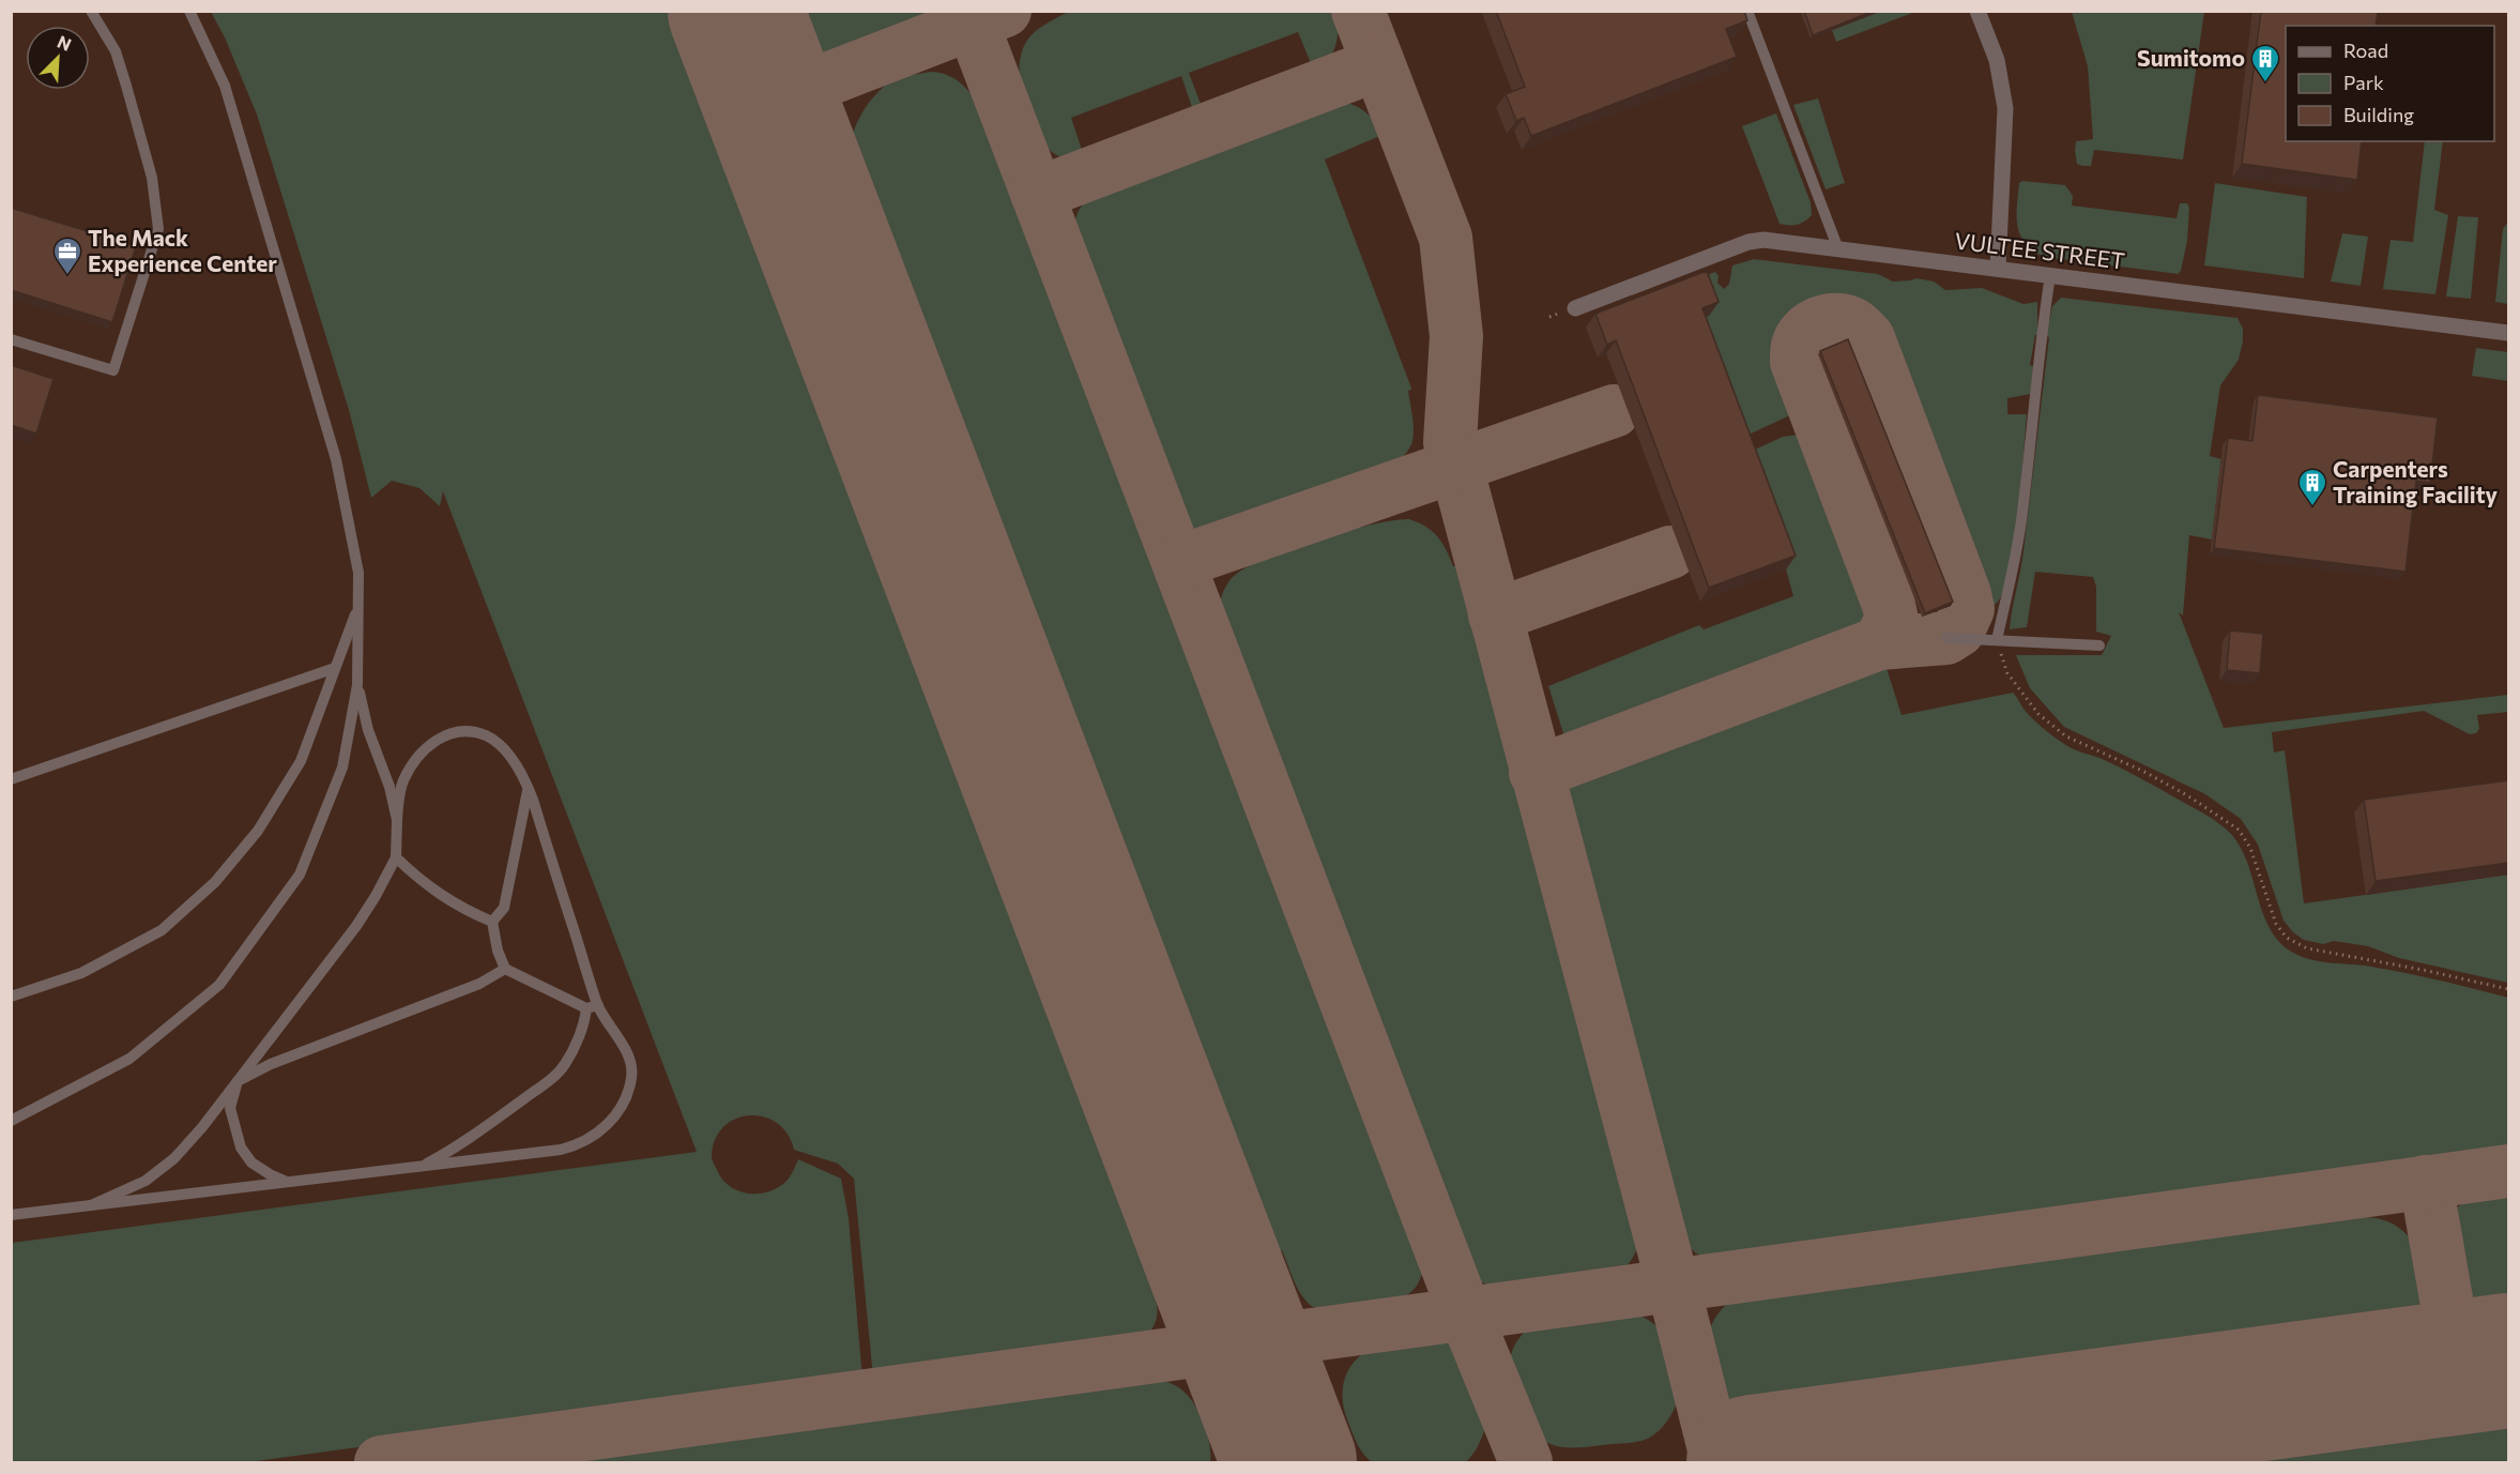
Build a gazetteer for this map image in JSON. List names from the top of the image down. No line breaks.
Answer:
{"streets":{"street":["VULTEE STREET"]},"places":{"building":["Sumitomo","Carpenters Training Facility"],"office":["The Mack Experience Center"]},"legend":["Road","Park","Building"],"north":"top right"}
